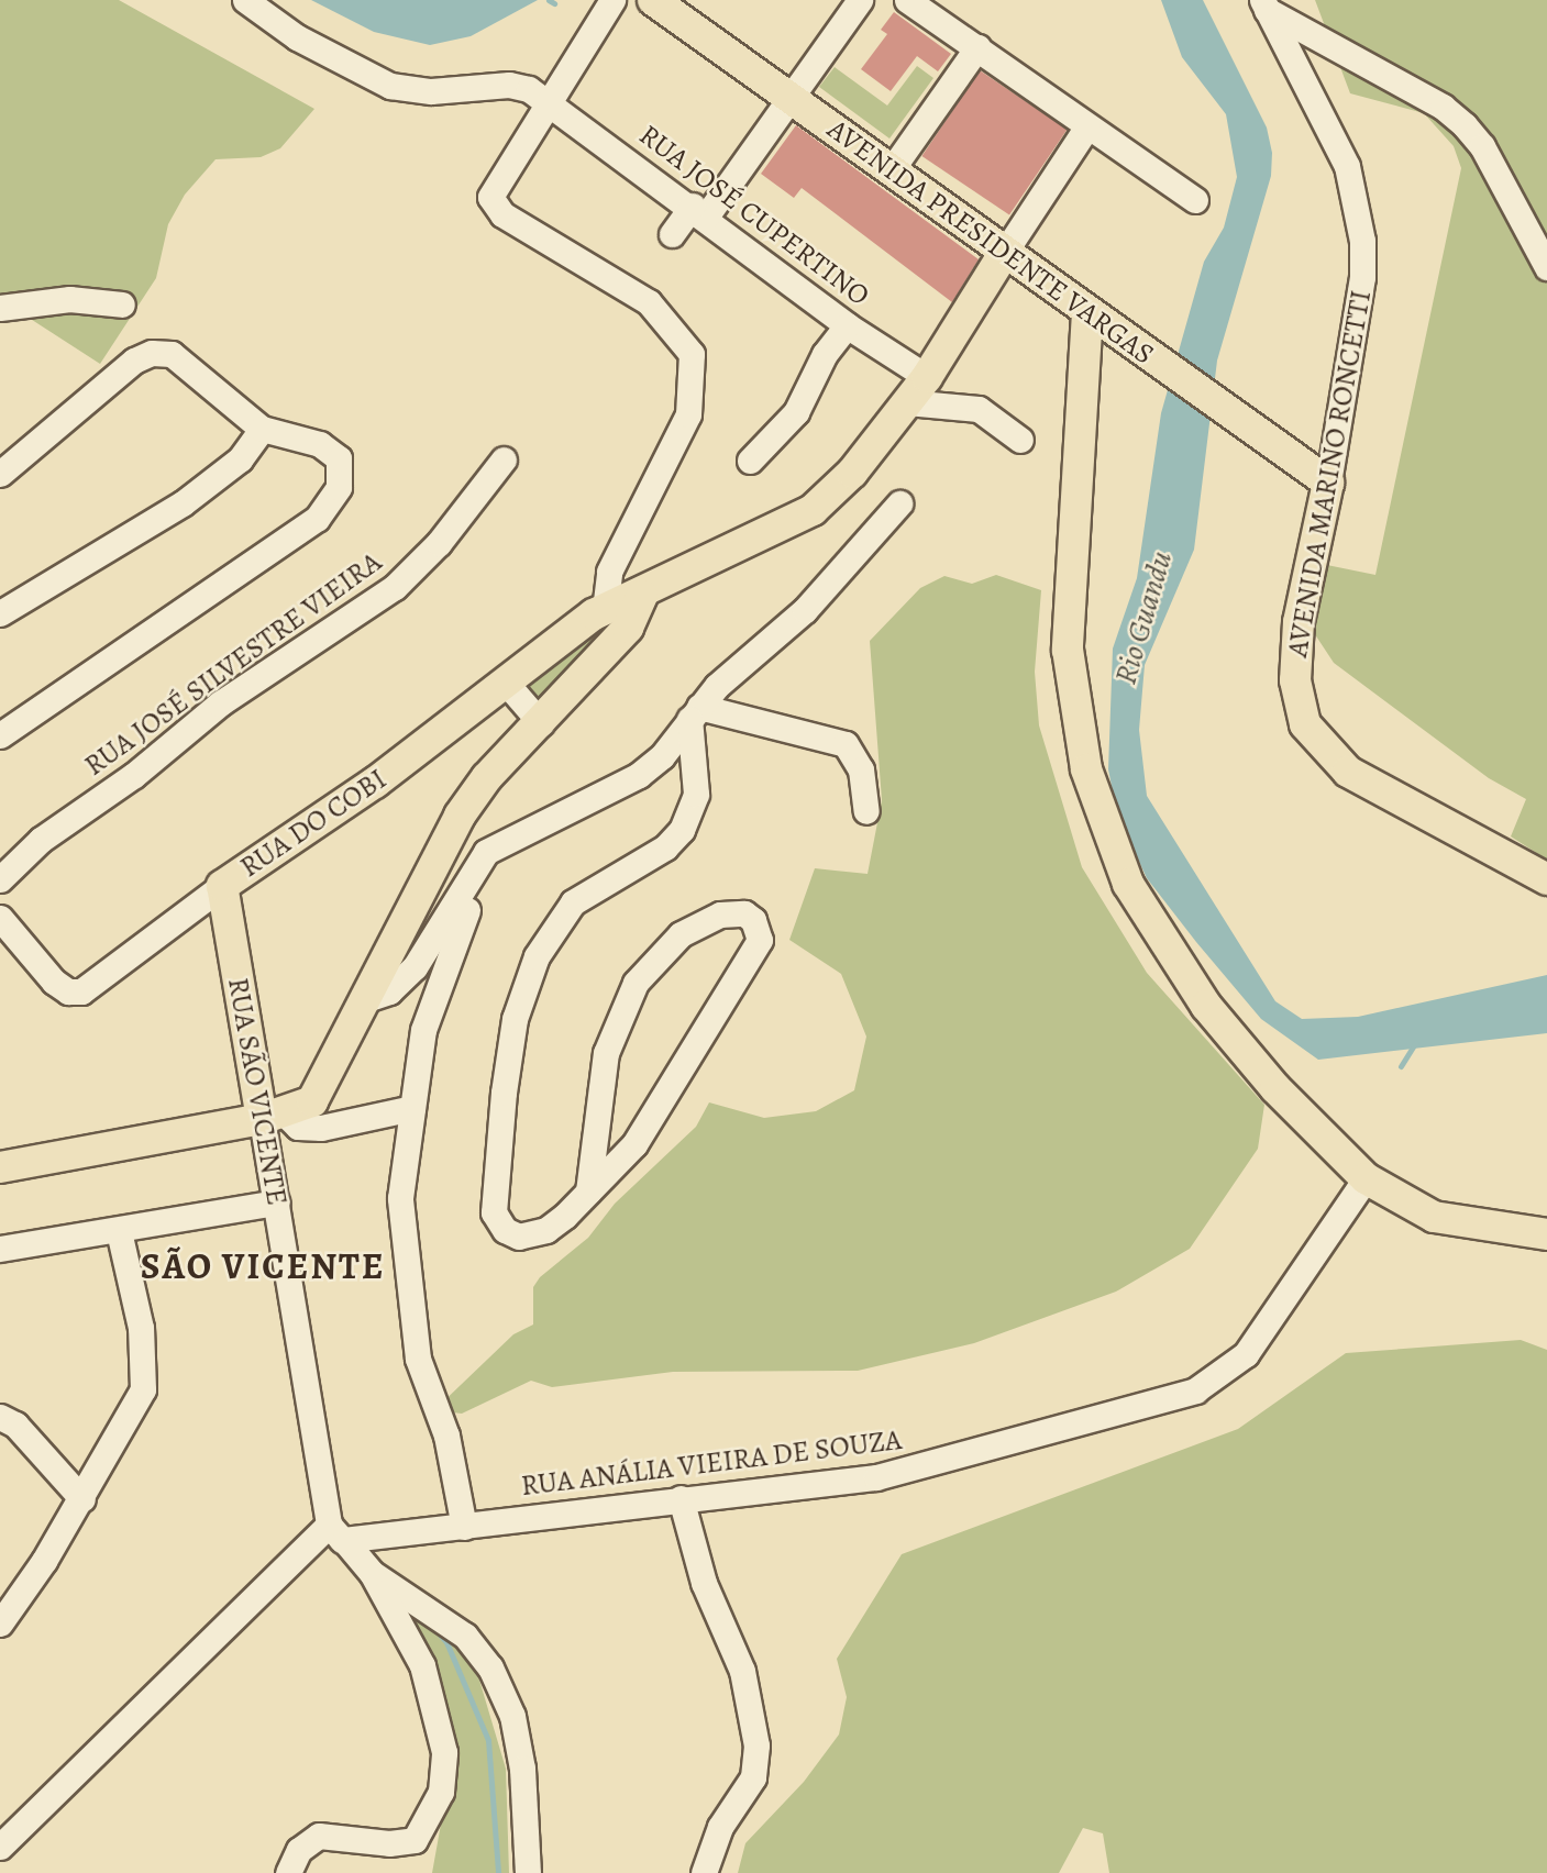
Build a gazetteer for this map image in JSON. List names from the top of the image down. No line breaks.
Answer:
{"streets":{"main road":["AVENIDA PRESIDENTE VARGAS","AVENIDA MARINO RONCETTI","RUA DO COBI","RUA SÃO VICENTE"],"street":["RUA JOSÉ CUPERTINO","RUA JOSÉ SILVESTRE VIEIRA","RUA ANÁLIA VIEIRA DE SOUZA"]},"crossings":[["RUA JOSÉ CUPERTINO","RUA DO COBI"],["AVENIDA PRESIDENTE VARGAS","AVENIDA MARINO RONCETTI"],["AVENIDA PRESIDENTE VARGAS","RUA DO COBI"],["RUA DO COBI","RUA SÃO VICENTE"],["RUA SÃO VICENTE","RUA ANÁLIA VIEIRA DE SOUZA"]],"districts":["SÃO VICENTE"],"water":["Rio Guandu"]}
